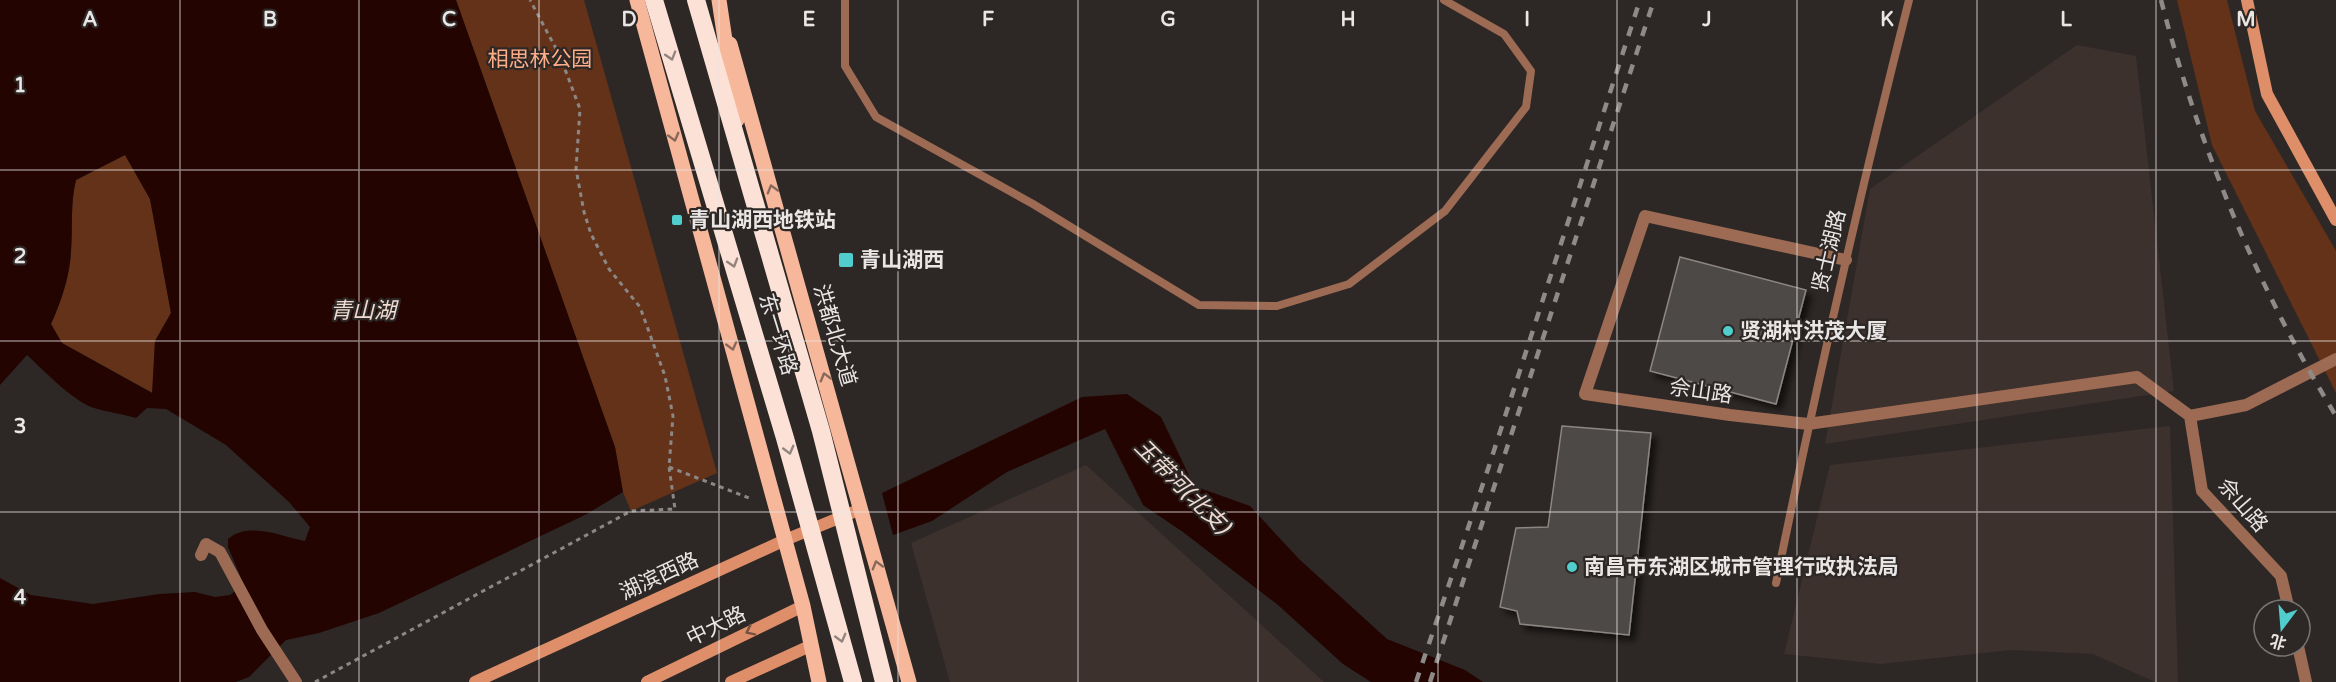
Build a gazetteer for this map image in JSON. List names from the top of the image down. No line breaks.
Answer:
{"streets":{"highway":["东一环路"],"main road":["洪都北大道","湖滨西路","中大路"],"street":["佘山路"],"lane":["贤士湖路"]},"crossings":[["贤士湖路","佘山路"],["洪都北大道","湖滨西路"]],"water":["青山湖","玉带河(北支)"],"parks":["相思林公园"],"places":{"transit":["青山湖西地铁站","青山湖西"],"other":["贤湖村洪茂大厦","南昌市东湖区城市管理行政执法局"]},"north":"bottom","grid":{"columns":["A","B","C","D","E","F","G","H","I","J","K","L","M"],"rows":["1","2","3","4"]}}
